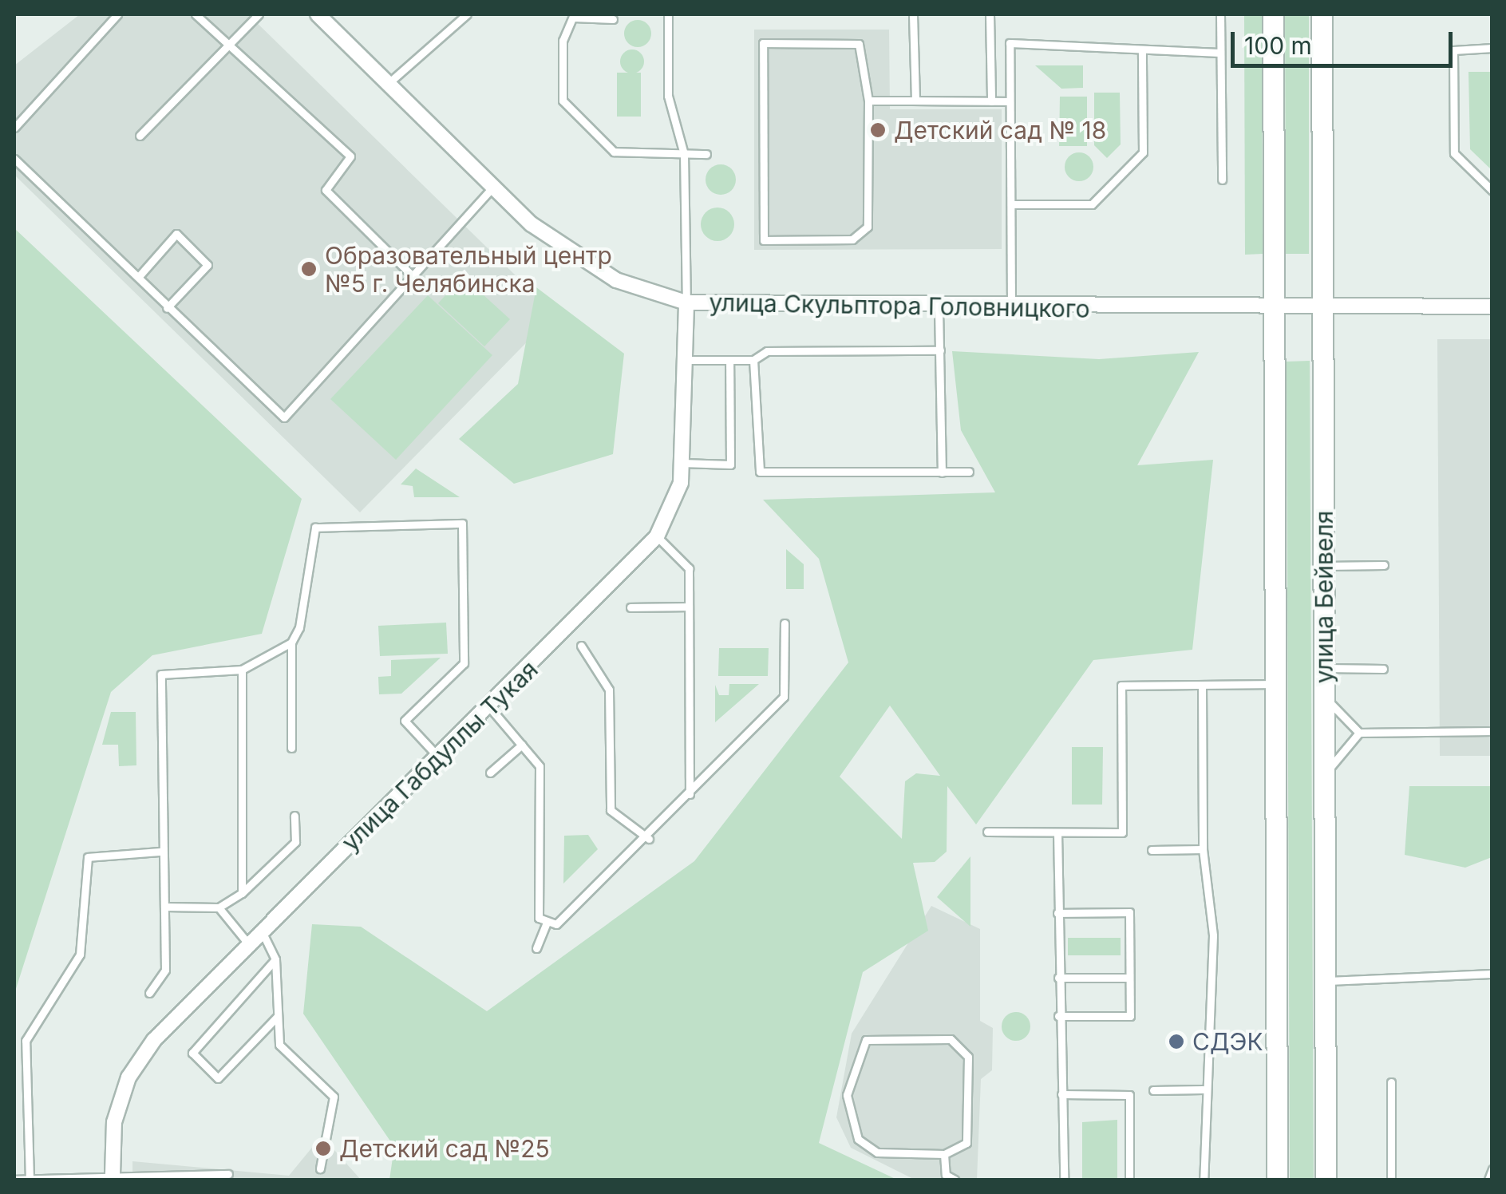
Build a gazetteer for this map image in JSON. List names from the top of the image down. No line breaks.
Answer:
{"streets":{"main road":["улица Бейвеля"],"street":["улица Скульптора Головницкого","улица Габдуллы Тукая"]},"crossings":[["улица Скульптора Головницкого","улица Бейвеля"],["улица Скульптора Головницкого","улица Габдуллы Тукая"]],"places":["Детский сад № 18","Образовательный центр №5 г. Челябинска","СДЭК","Детский сад №25"],"scale_bar":"100 m"}
